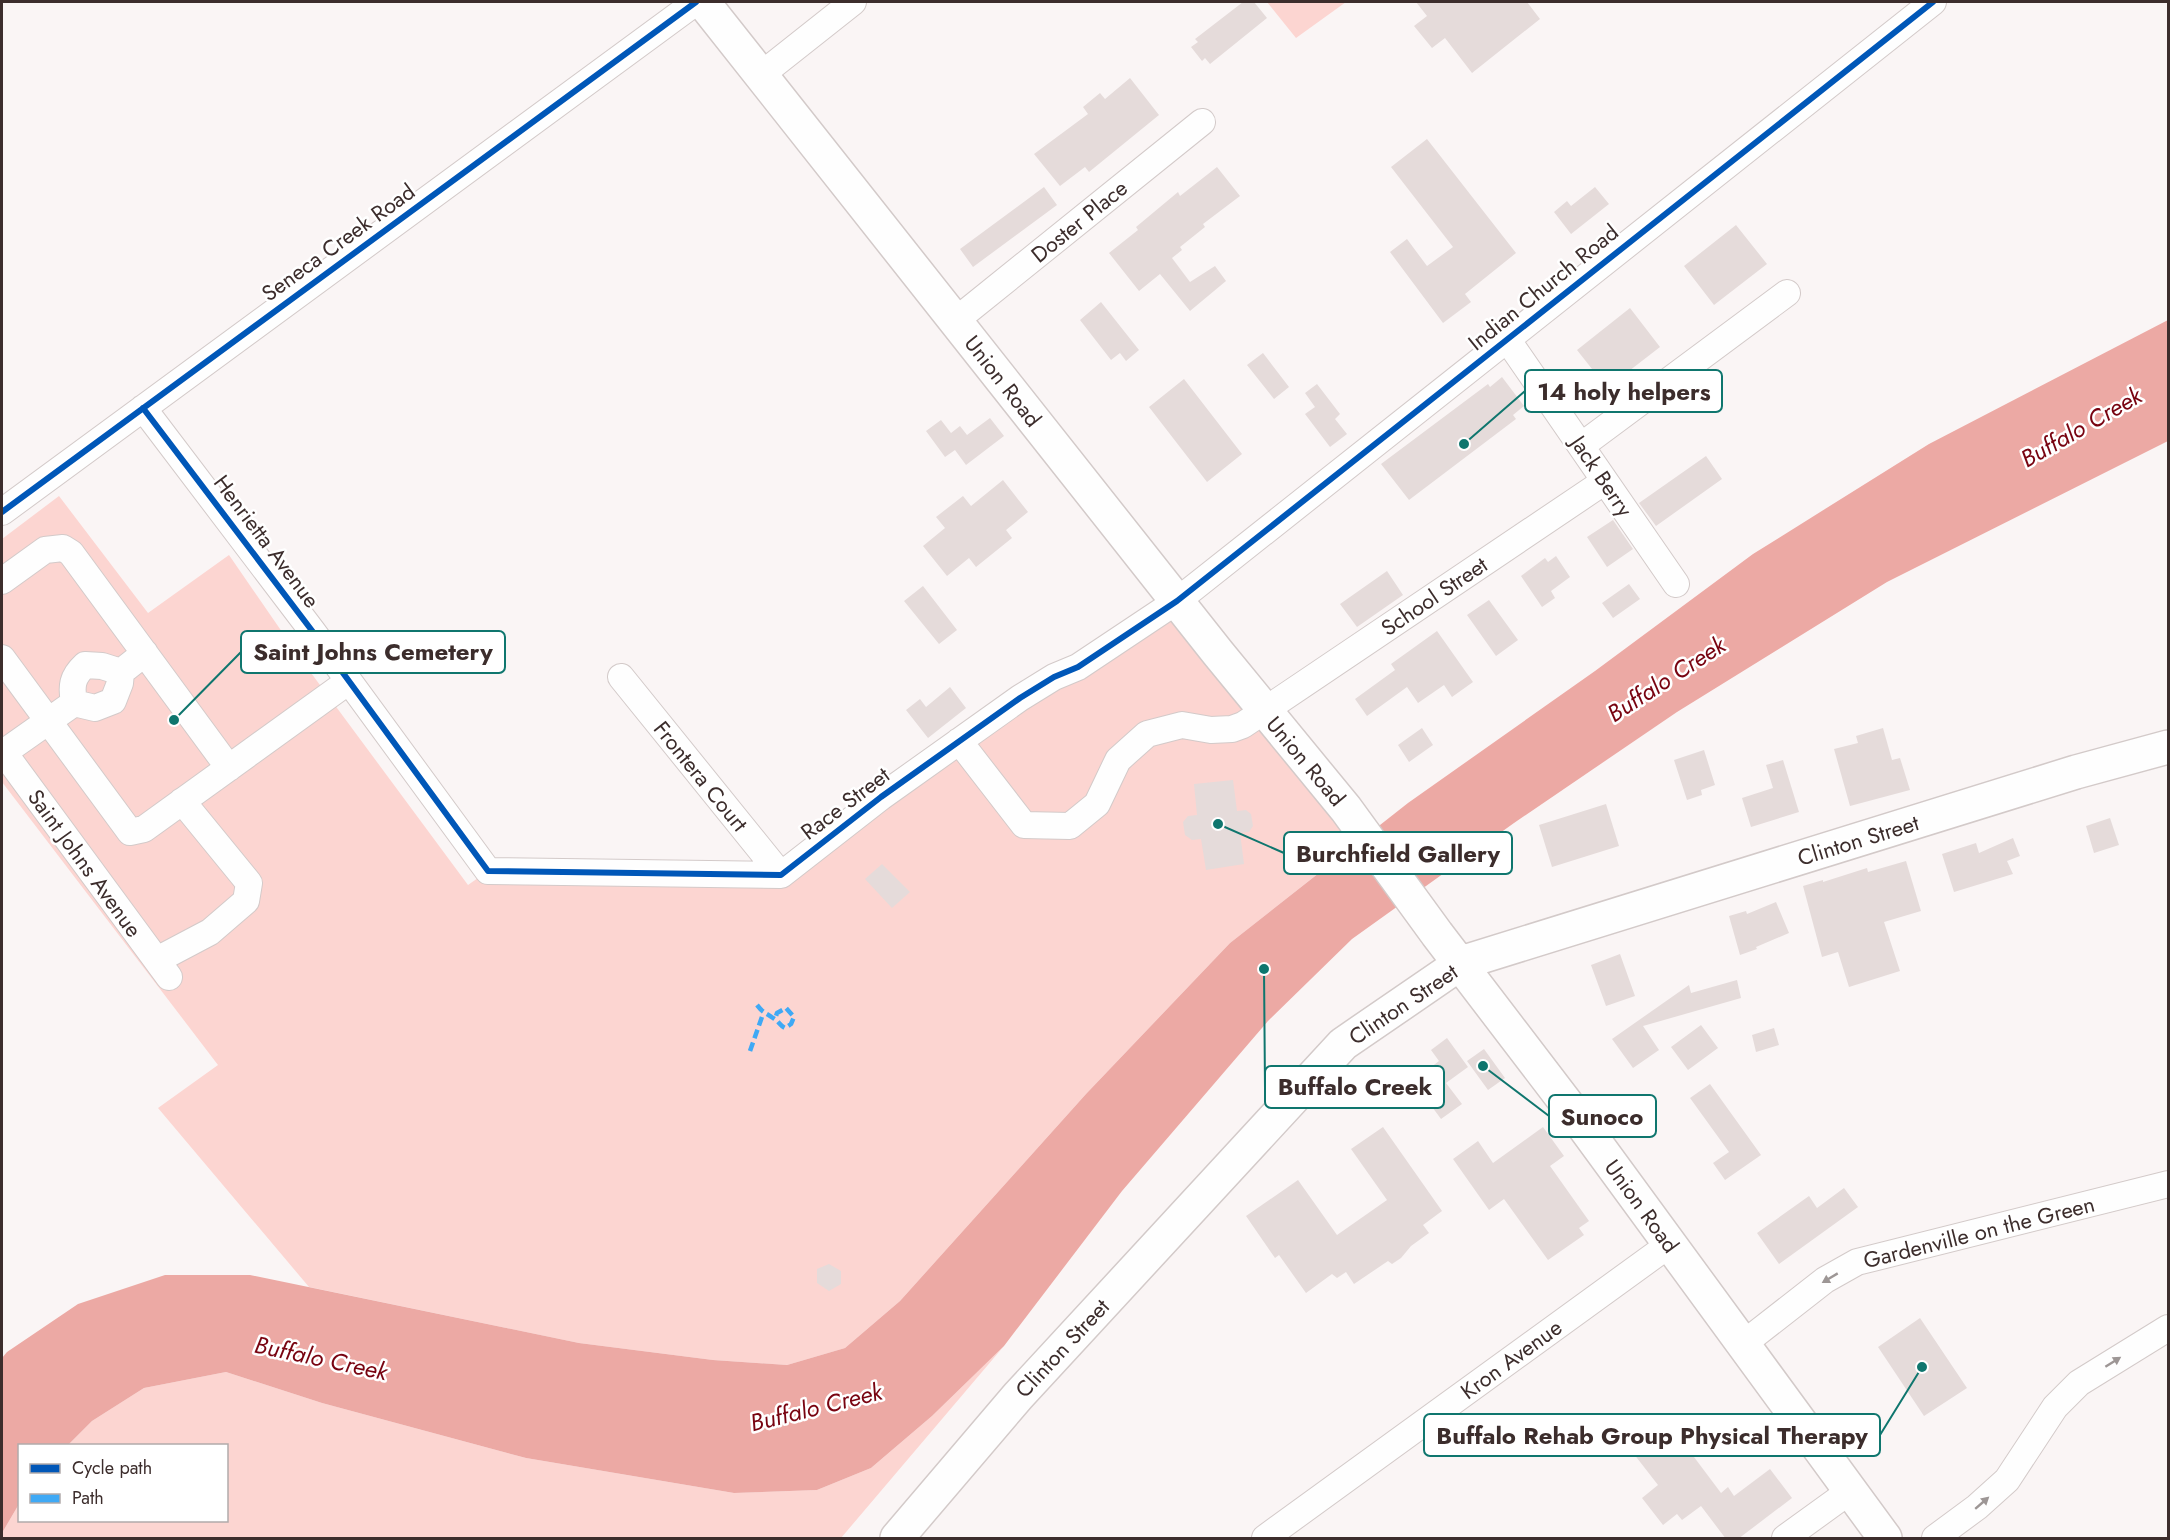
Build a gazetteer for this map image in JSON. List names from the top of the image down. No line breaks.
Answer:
{"streets":{"main road":["Union Road","Clinton Street"],"street":["Doster Place","Seneca Creek Road","Indian Church Road","Jack Berry","Henrietta Avenue","School Street","Frontera Court","Race Street","Saint Johns Avenue","Gardenville on the Green","Kron Avenue"]},"crossings":[["Doster Place","Union Road"],["Seneca Creek Road","Henrietta Avenue"],["Indian Church Road","Union Road"],["Indian Church Road","Jack Berry"],["Indian Church Road","Race Street"],["Union Road","School Street"],["Union Road","Race Street"],["Union Road","Clinton Street"],["Union Road","Gardenville on the Green"],["Union Road","Kron Avenue"],["Jack Berry","School Street"],["Henrietta Avenue","Frontera Court"],["Henrietta Avenue","Race Street"],["School Street","Race Street"],["Frontera Court","Race Street"]],"water":["Buffalo Creek"],"places":["14 holy helpers","Saint Johns Cemetery","Burchfield Gallery","Buffalo Creek","Sunoco","Buffalo Rehab Group Physical Therapy"],"legend":["Cycle path","Path"]}
